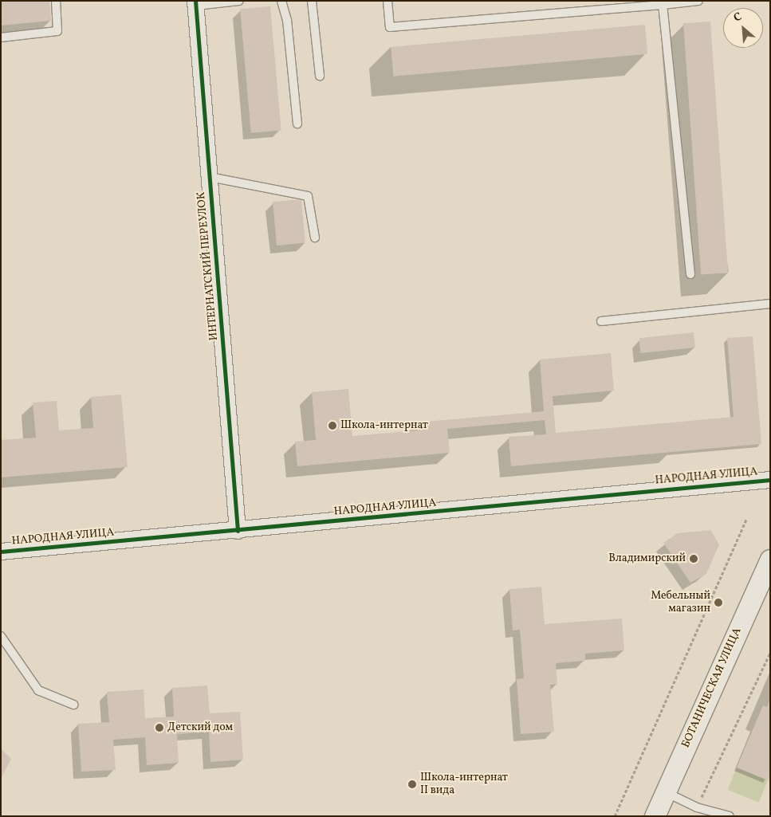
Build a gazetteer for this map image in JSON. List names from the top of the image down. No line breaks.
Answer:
{"streets":{"street":["ИНТЕРНАТСКИЙ ПЕРЕУЛОК","НАРОДНАЯ УЛИЦА","БОТАНИЧЕСКАЯ УЛИЦА"]},"crossings":[["ИНТЕРНАТСКИЙ ПЕРЕУЛОК","НАРОДНАЯ УЛИЦА"]],"places":["Школа-интернат","Владимирский","Мебельный магазин","Детский дом","Школа-интернат II вида"],"north":"top left"}
